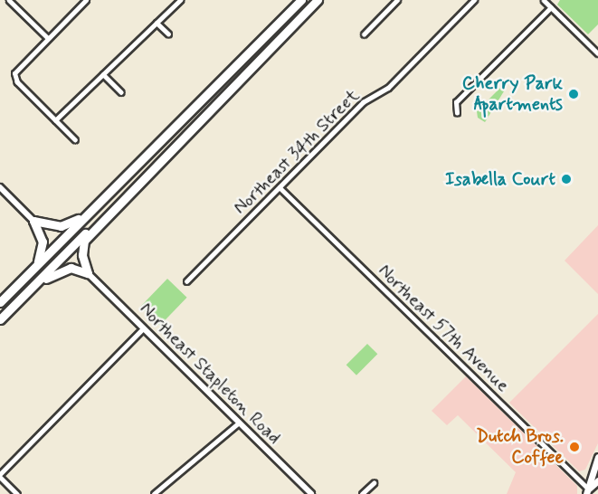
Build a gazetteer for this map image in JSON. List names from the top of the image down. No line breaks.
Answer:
{"streets":{"street":["Northeast 34th Street","Northeast 57th Avenue","Northeast Stapleton Road"]},"crossings":[["Northeast 34th Street","Northeast 57th Avenue"]],"places":["Cherry Park Apartments","Isabella Court","Dutch Bros. Coffee"]}
